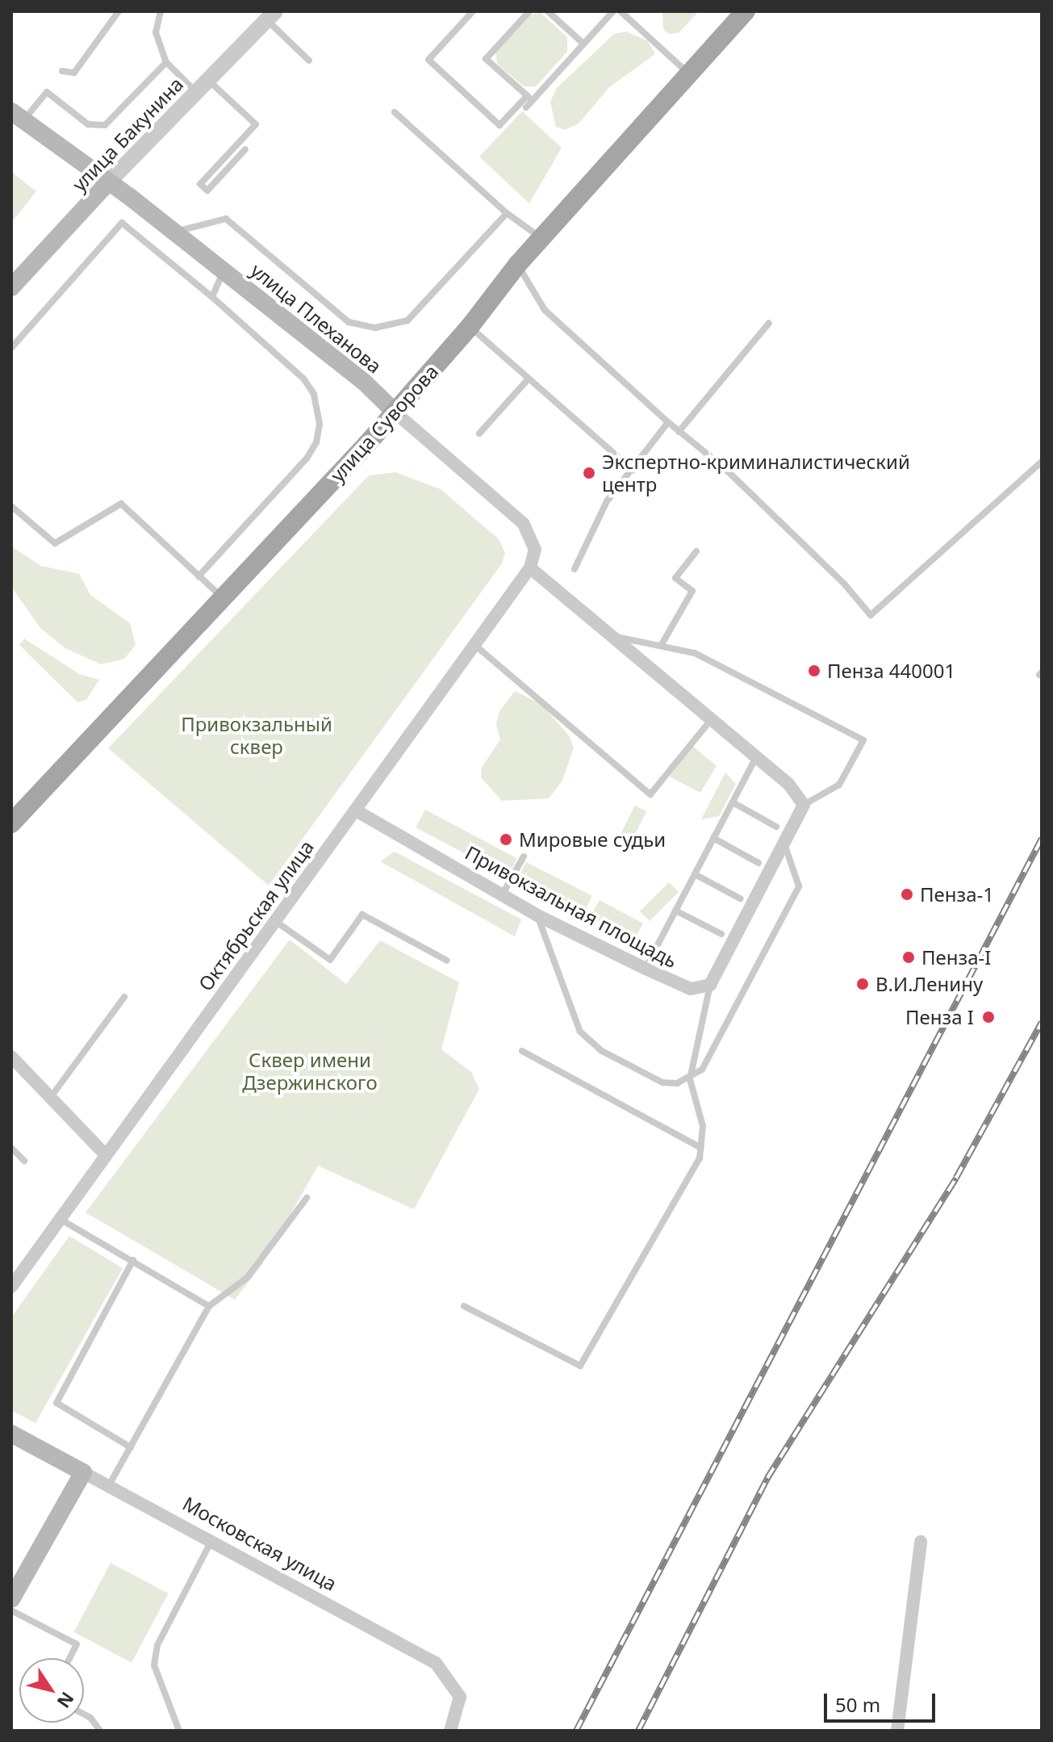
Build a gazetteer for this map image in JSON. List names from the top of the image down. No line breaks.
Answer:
{"streets":{"main road":["улица Бакунина","улица Плеханова","улица Суворова","Московская улица"],"street":["Привокзальная площадь","Октябрьская улица"]},"crossings":[["улица Бакунина","улица Плеханова"],["улица Плеханова","улица Суворова"],["улица Плеханова","Октябрьская улица"],["Привокзальная площадь","Октябрьская улица"]],"parks":["Привокзальный сквер","Сквер имени Дзержинского"],"places":["Экспертно-криминалистический центр","Пенза 440001","Мировые судьи","Пенза-1","Пенза-I","В.И.Ленину","Пенза I"],"scale_bar":"50 m","north":"bottom right"}
